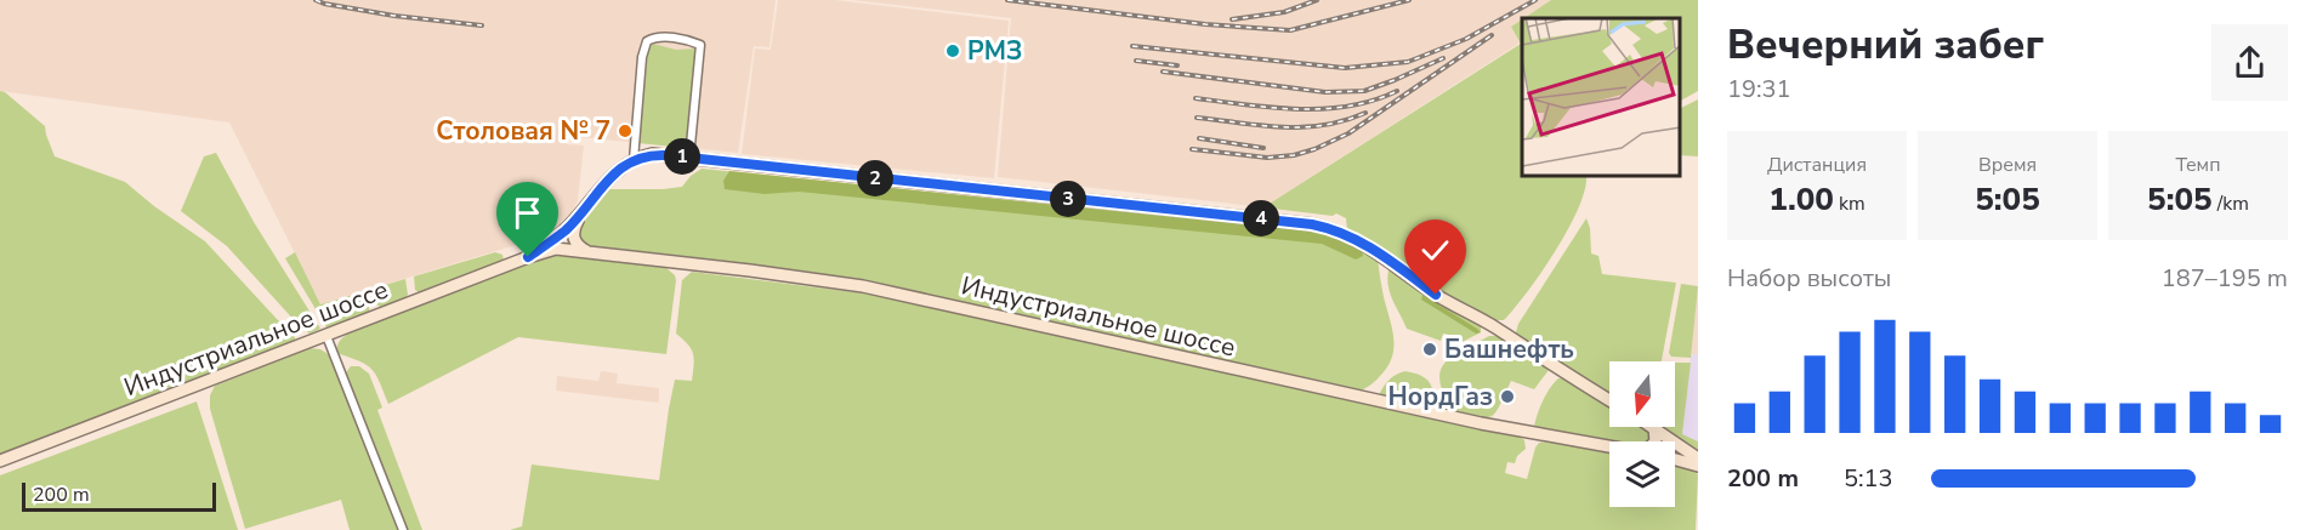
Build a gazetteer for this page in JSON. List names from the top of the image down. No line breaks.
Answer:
{"streets":{"main road":["Индустриальное шоссе"]},"places":["РМЗ","Столовая № 7","Башнефть","НордГаз"],"scale_bar":"200 m","north":"bottom","page":{"heading":["Вечерний забег","19:31"],"stats":[["Дистанция","1.00 km"],["Время","5:05"],["Темп","5:05 /km"]],"pins":["1","2","3","4"],"chart":["Набор высоты","187–195 m"],"list":[{"name":"200 m","note":"5:13"}],"scale":"200 m"}}
